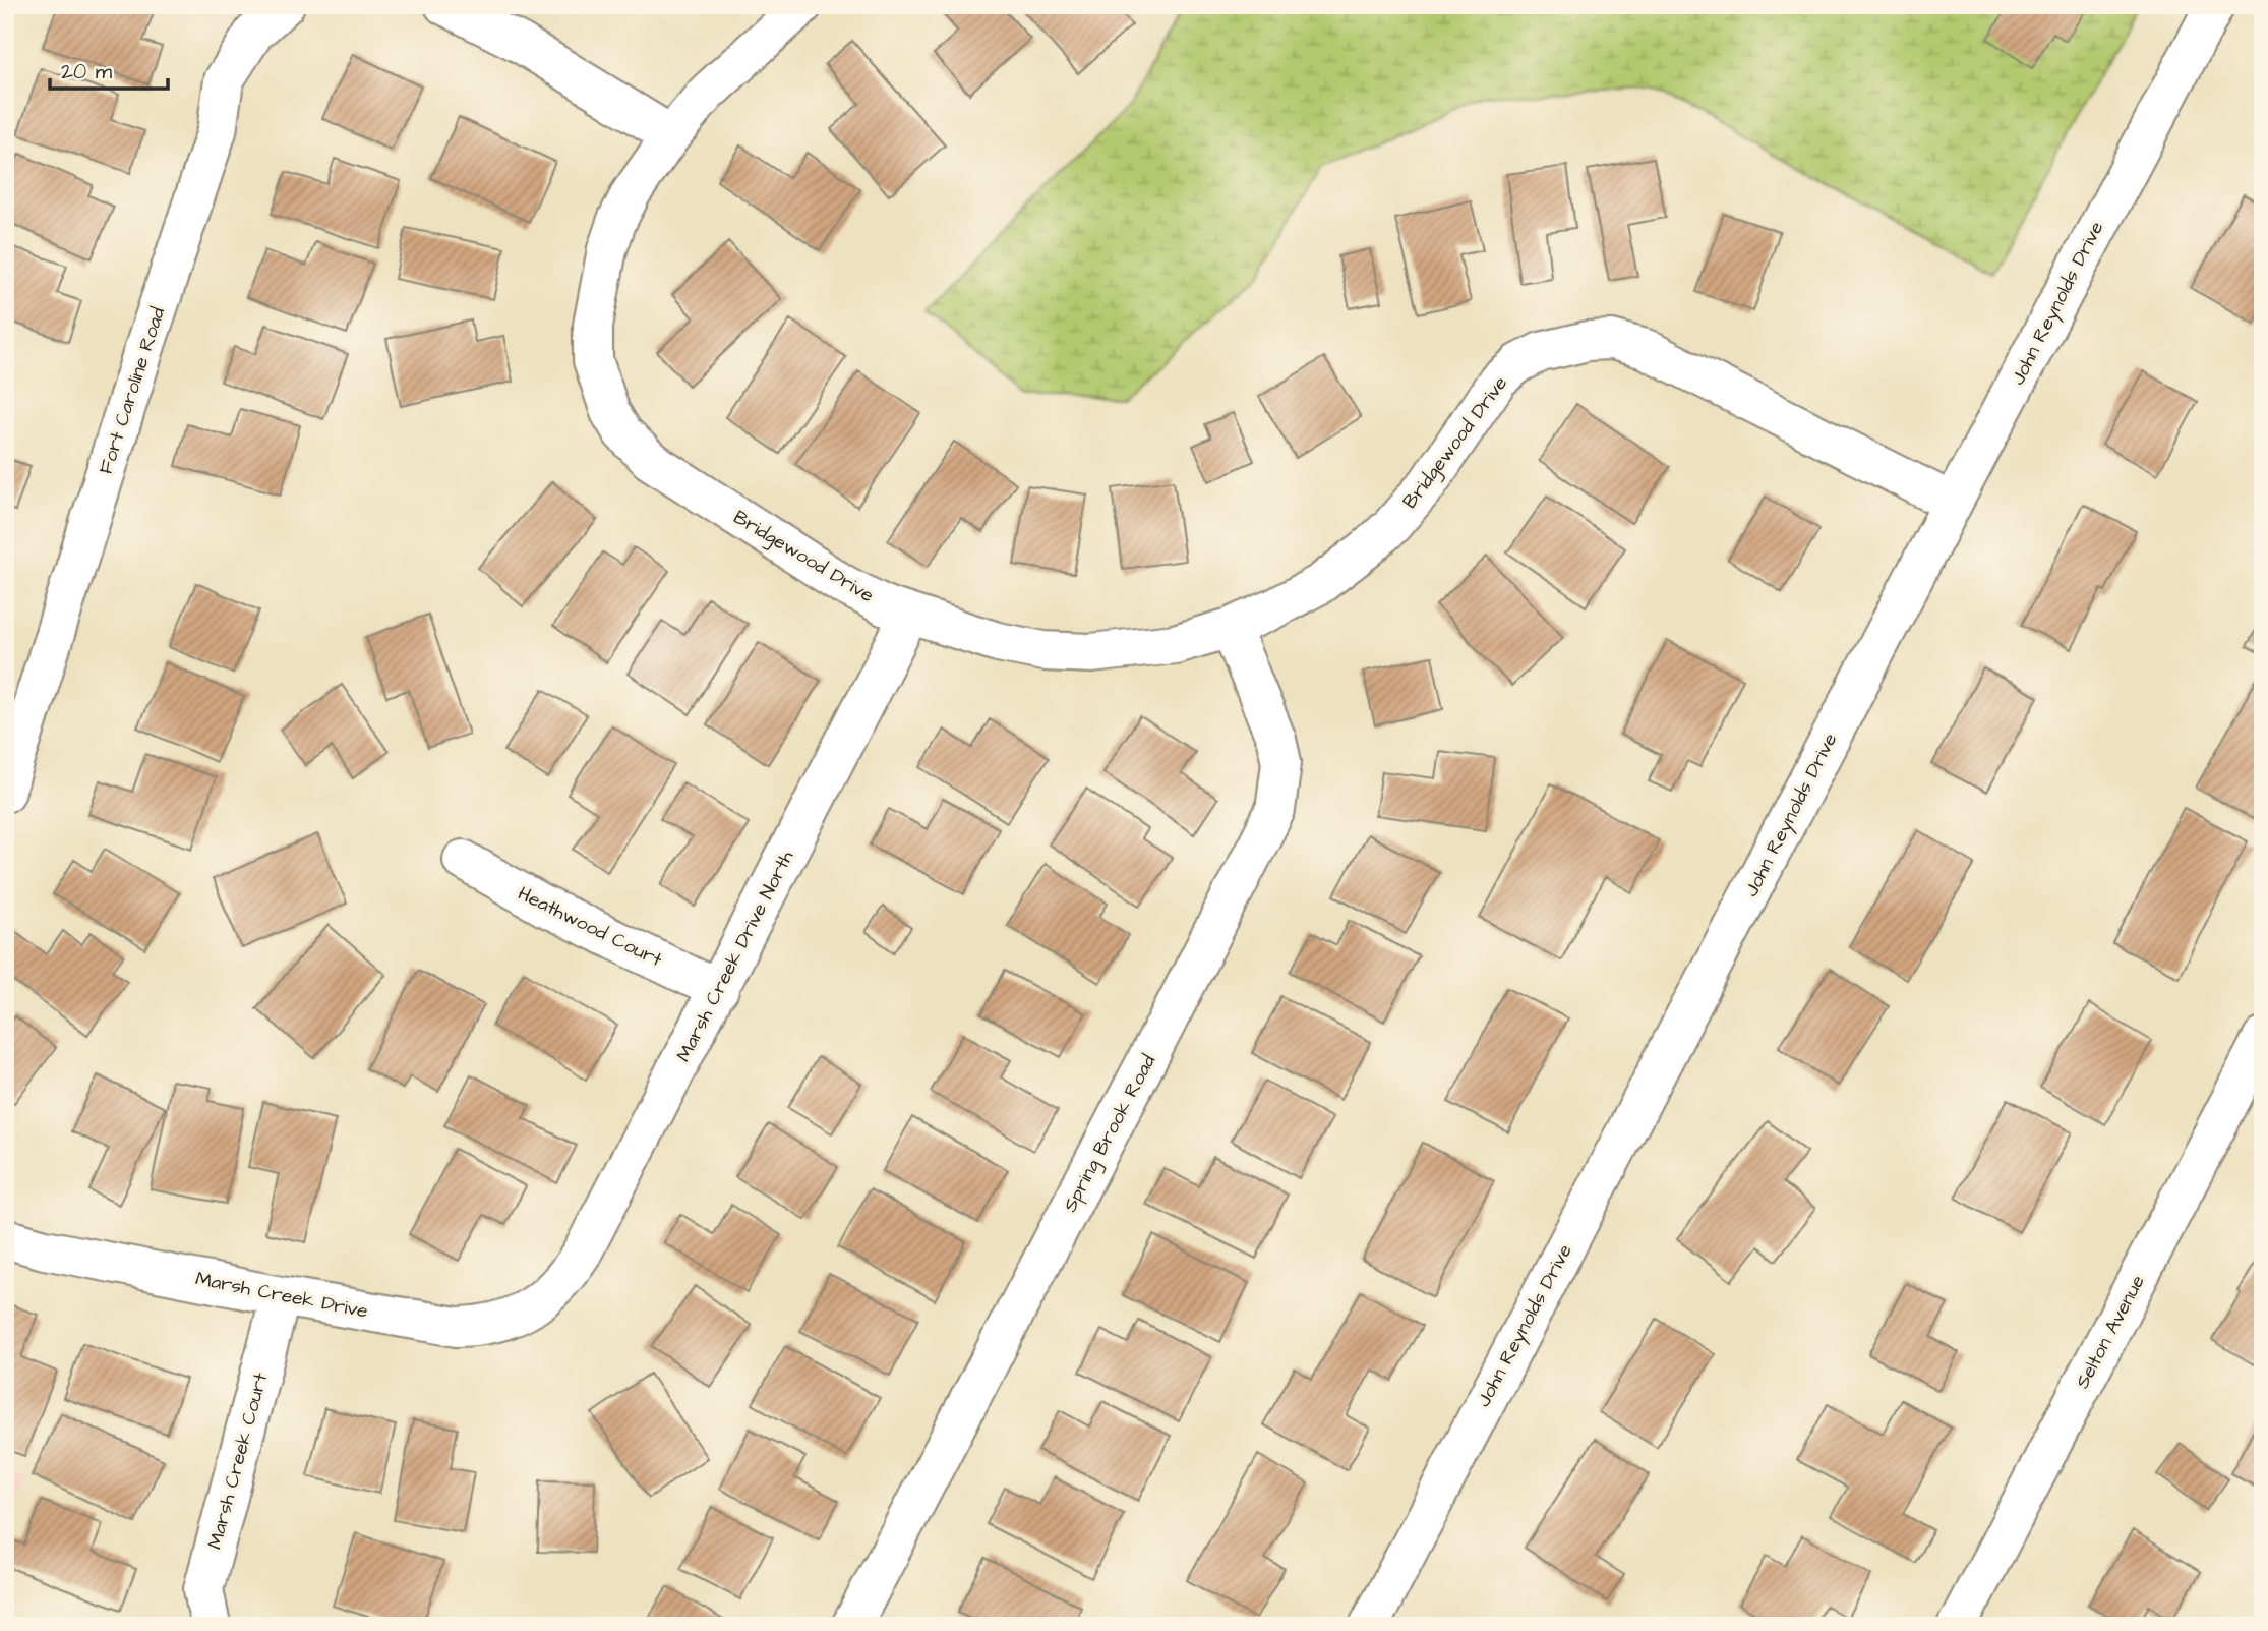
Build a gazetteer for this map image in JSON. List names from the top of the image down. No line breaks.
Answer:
{"streets":{"street":["John Reynolds Drive","Fort Caroline Road","Bridgewood Drive","Heathwood Court","Marsh Creek Drive North","Spring Brook Road","Marsh Creek Drive","Selton Avenue","Marsh Creek Court"]},"crossings":[["John Reynolds Drive","Bridgewood Drive"],["Bridgewood Drive","Marsh Creek Drive North"],["Bridgewood Drive","Spring Brook Road"],["Heathwood Court","Marsh Creek Drive North"],["Marsh Creek Drive North","Marsh Creek Drive"],["Marsh Creek Drive","Marsh Creek Court"]],"scale_bar":"20 m"}
